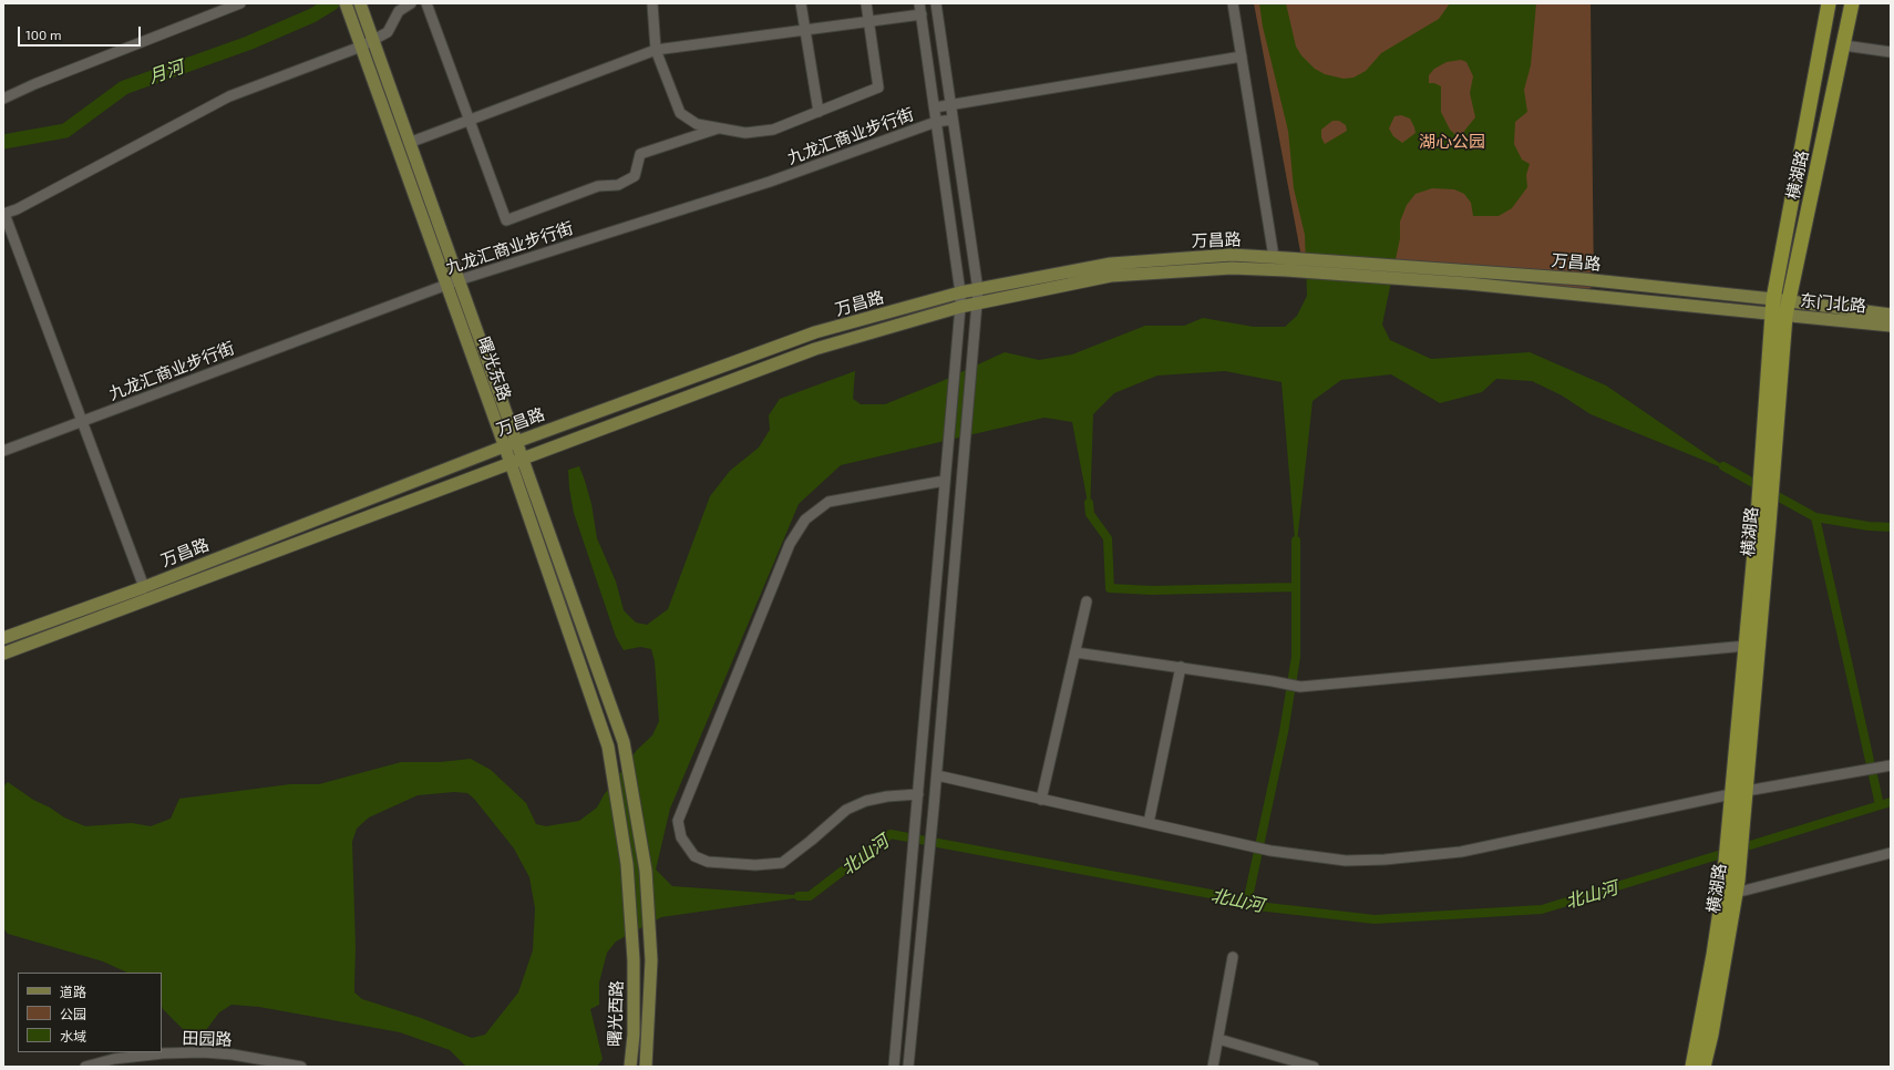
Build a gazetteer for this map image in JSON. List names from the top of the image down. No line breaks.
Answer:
{"streets":{"highway":["横湖路"],"main road":["万昌路","东门北路","曙光东路","曙光西路"],"street":["九龙汇商业步行街","田园路"]},"crossings":[["九龙汇商业步行街","曙光东路"],["横湖路","万昌路"],["横湖路","东门北路"],["万昌路","东门北路"],["万昌路","曙光东路"],["曙光东路","曙光西路"]],"water":["月河","北山河"],"parks":["湖心公园"],"legend":["道路","公园","水域"],"scale_bar":"100 m"}
